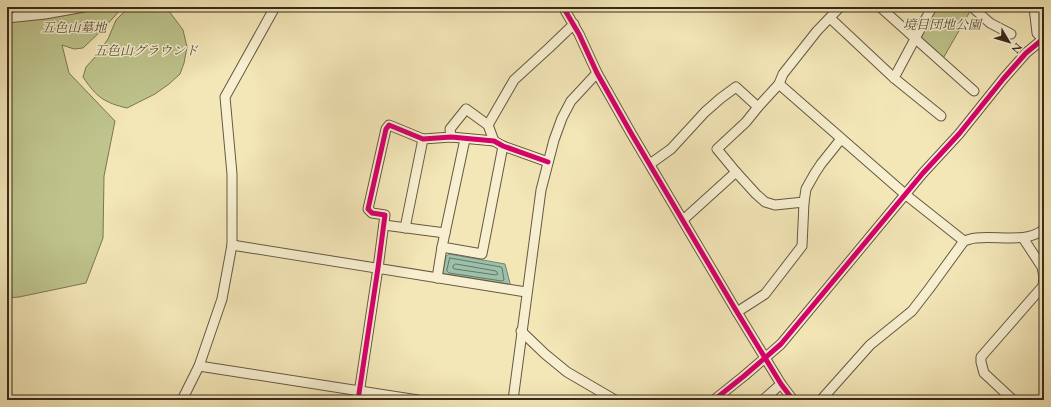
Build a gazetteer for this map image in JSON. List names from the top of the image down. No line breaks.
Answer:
{"parks":["境目団地公園","五色山墓地","五色山グラウンド"],"north":"bottom right"}
